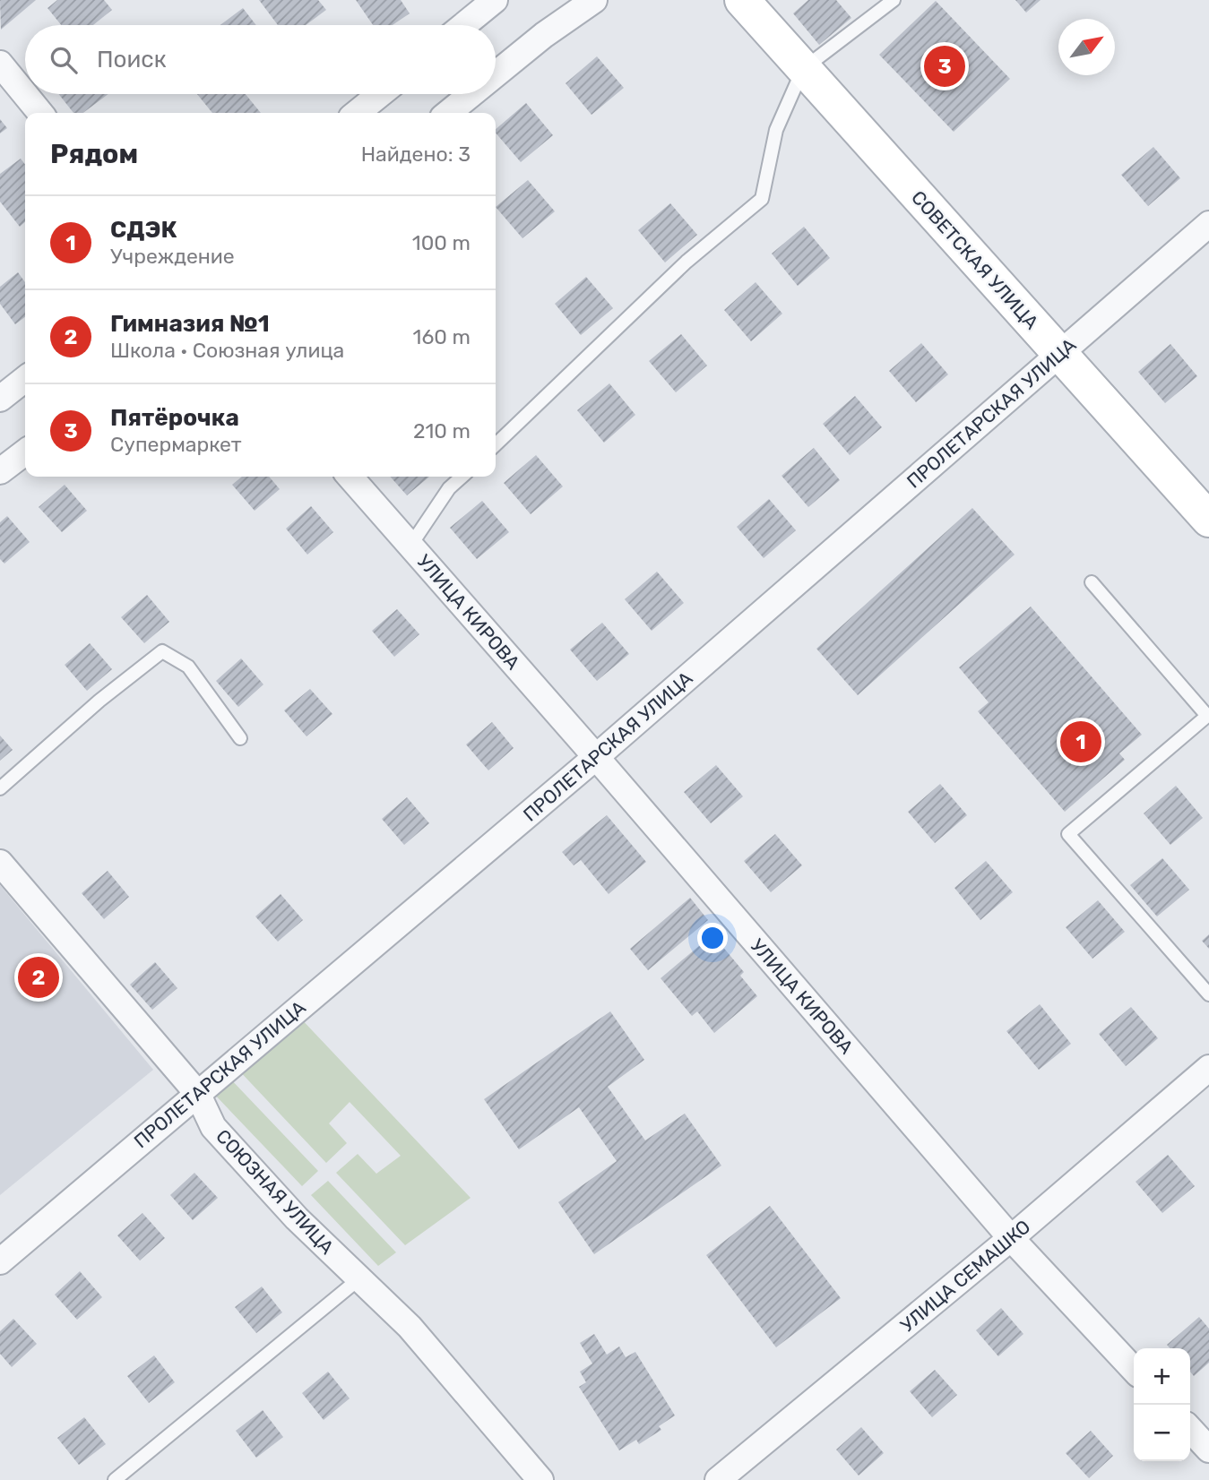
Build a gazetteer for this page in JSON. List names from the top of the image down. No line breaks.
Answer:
{"streets":{"street":["СОВЕТСКАЯ УЛИЦА","ПРОЛЕТАРСКАЯ УЛИЦА","УЛИЦА КИРОВА","СОЮЗНАЯ УЛИЦА","УЛИЦА СЕМАШКО"]},"crossings":[["СОВЕТСКАЯ УЛИЦА","ПРОЛЕТАРСКАЯ УЛИЦА"],["ПРОЛЕТАРСКАЯ УЛИЦА","УЛИЦА КИРОВА"],["ПРОЛЕТАРСКАЯ УЛИЦА","СОЮЗНАЯ УЛИЦА"],["УЛИЦА КИРОВА","УЛИЦА СЕМАШКО"]],"north":"top right","page":{"search":"Поиск","pins":["3","1","2"],"heading":["Рядом","Найдено: 3"],"list":[{"mark":"1","name":"СДЭК","note":"Учреждение","value":"100 m"},{"mark":"2","name":"Гимназия №1","note":"Школа · Союзная улица","value":"160 m"},{"mark":"3","name":"Пятёрочка","note":"Супермаркет","value":"210 m"}],"map_buttons":["+","−"]}}
